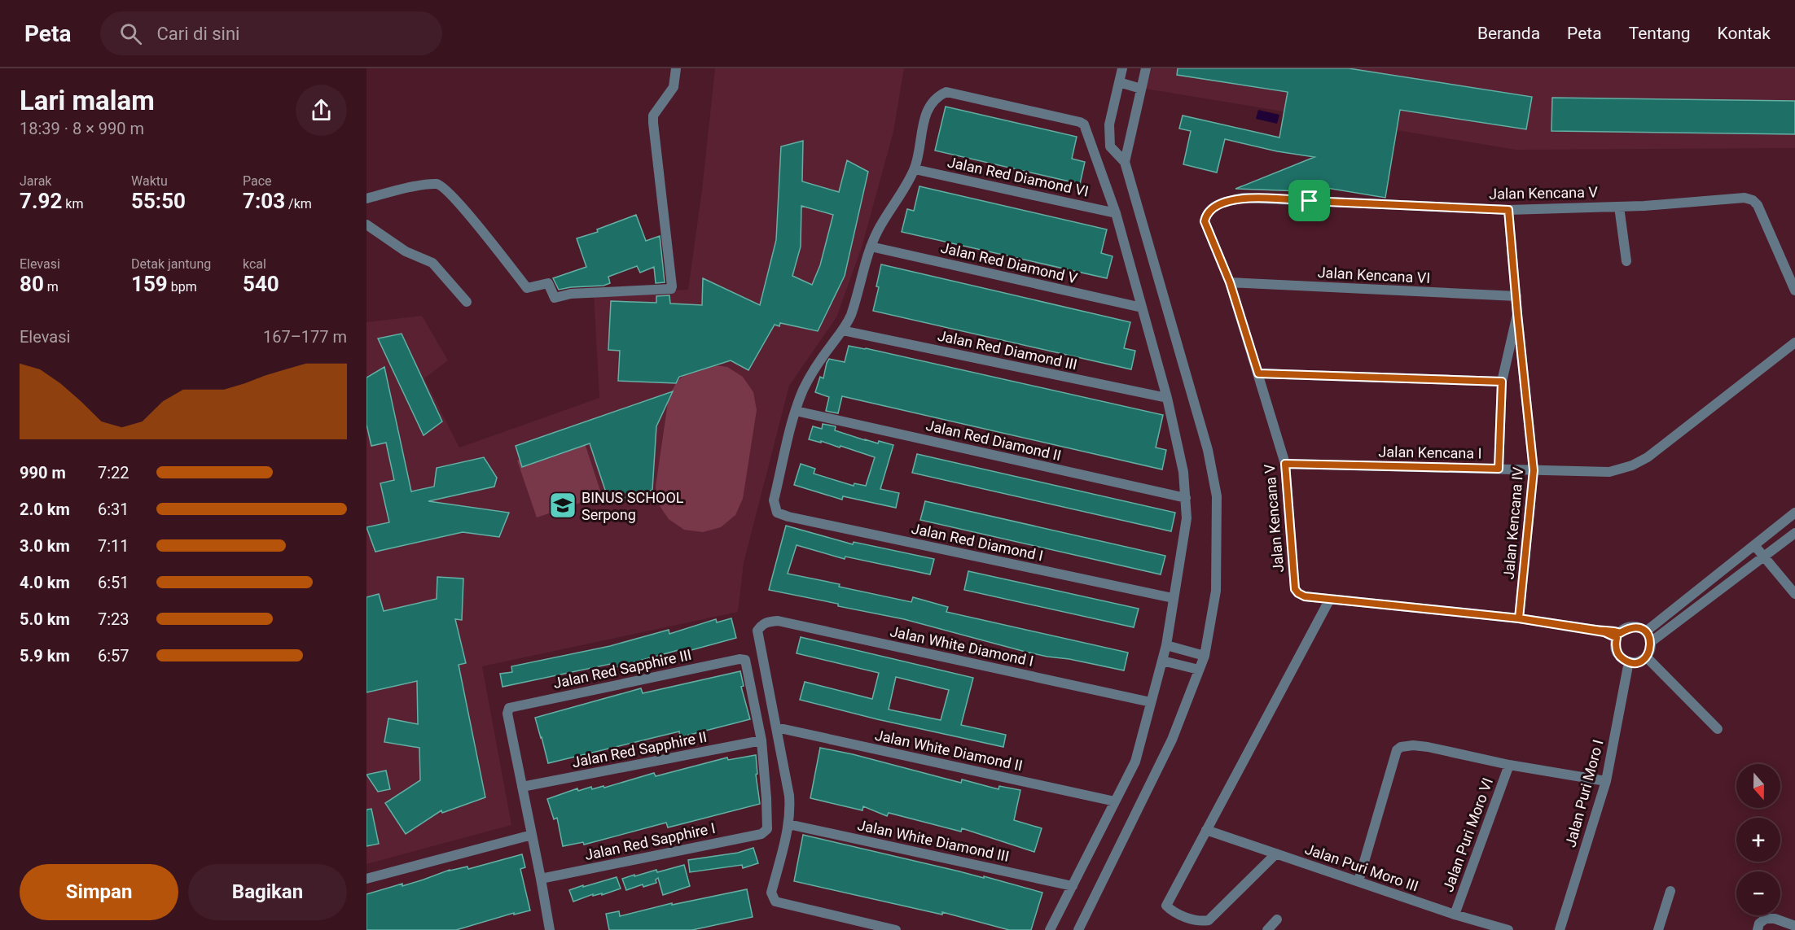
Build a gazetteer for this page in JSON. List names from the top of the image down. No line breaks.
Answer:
{"streets":{"street":["Jalan Red Diamond VI","Jalan Kencana V","Jalan Red Diamond V","Jalan Kencana VI","Jalan Red Diamond III","Jalan Red Diamond II","Jalan Kencana I","Jalan Kencana IV","Jalan Red Diamond I","Jalan White Diamond I","Jalan Red Sapphire III","Jalan Red Sapphire II","Jalan White Diamond II","Jalan Puri Moro I","Jalan Puri Moro VI","Jalan White Diamond III","Jalan Red Sapphire I","Jalan Puri Moro III"]},"crossings":[["Jalan Kencana V","Jalan Kencana VI"],["Jalan Kencana V","Jalan Kencana I"],["Jalan Kencana V","Jalan Kencana IV"],["Jalan Kencana V","Jalan Puri Moro I"],["Jalan Kencana VI","Jalan Kencana IV"],["Jalan Red Diamond II","Jalan Red Diamond I"],["Jalan Kencana I","Jalan Kencana IV"],["Jalan White Diamond I","Jalan White Diamond II"],["Jalan Red Sapphire III","Jalan Red Sapphire II"],["Jalan Red Sapphire III","Jalan Red Sapphire I"],["Jalan Red Sapphire II","Jalan Red Sapphire I"],["Jalan Puri Moro VI","Jalan Puri Moro III"]],"places":{"school or university":["BINUS SCHOOL Serpong"]},"north":"bottom","page":{"header":"Peta","search":"Cari di sini","nav":["Beranda","Peta","Tentang","Kontak"],"heading":["Lari malam","18:39 · 8 × 990 m"],"stats":[["Jarak","7.92 km"],["Waktu","55:50"],["Pace","7:03 /km"],["Elevasi","80 m"],["Detak jantung","159 bpm"],["kcal","540"]],"chart":["Elevasi","167–177 m"],"list":[{"name":"990 m","note":"7:22"},{"name":"2.0 km","note":"6:31"},{"name":"3.0 km","note":"7:11"},{"name":"4.0 km","note":"6:51"},{"name":"5.0 km","note":"7:23"},{"name":"5.9 km","note":"6:57"}],"map_buttons":["+","−"],"buttons":["Simpan","Bagikan"]}}
